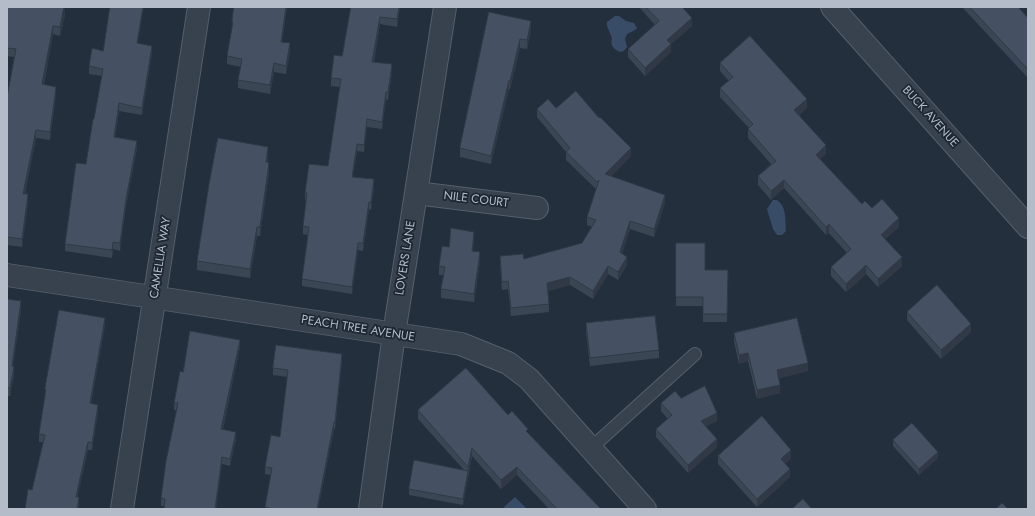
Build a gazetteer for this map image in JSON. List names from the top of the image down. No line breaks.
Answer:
{"streets":{"street":["BUCK AVENUE","NILE COURT","CAMELLIA WAY","LOVERS LANE","PEACH TREE AVENUE"]},"crossings":[["NILE COURT","LOVERS LANE"],["CAMELLIA WAY","PEACH TREE AVENUE"],["LOVERS LANE","PEACH TREE AVENUE"]]}
